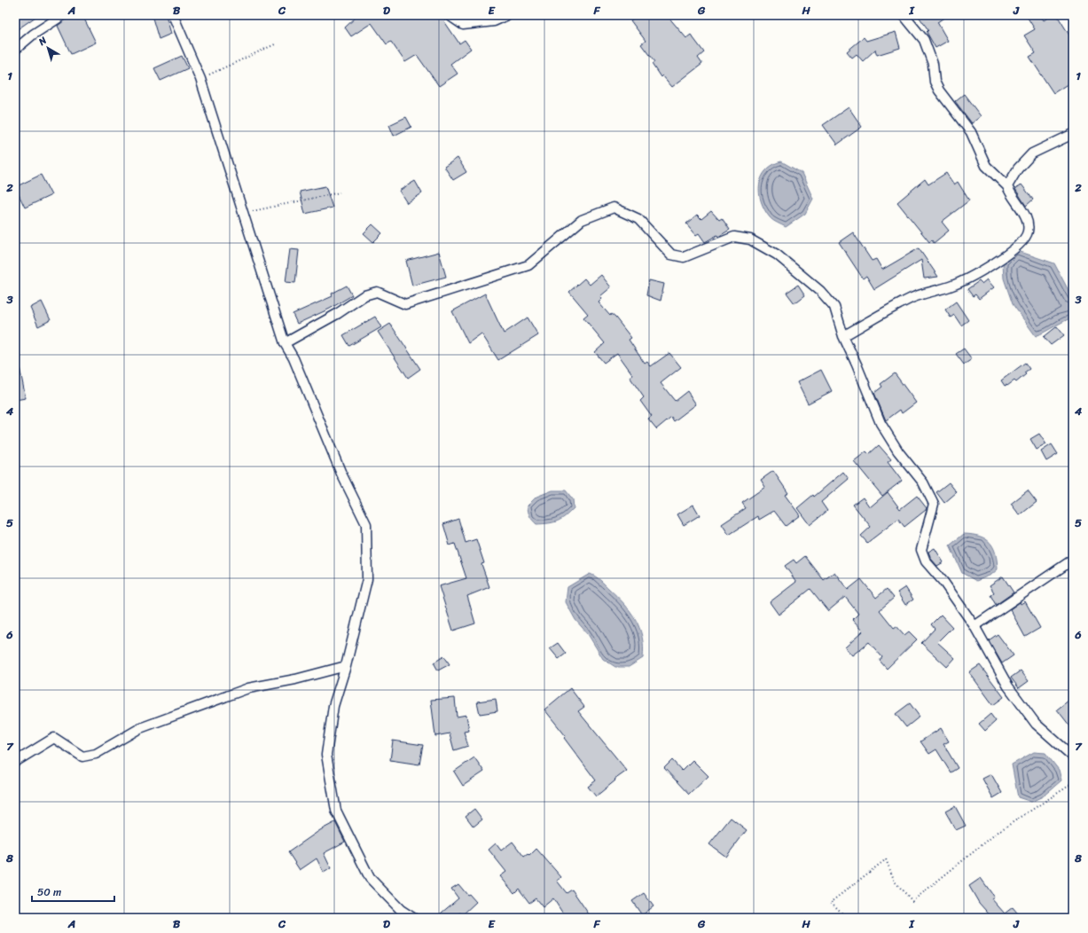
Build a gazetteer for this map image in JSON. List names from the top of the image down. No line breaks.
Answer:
{"scale_bar":"50 m","north":"top left","grid":{"columns":["A","B","C","D","E","F","G","H","I","J"],"rows":["1","2","3","4","5","6","7","8"]}}
